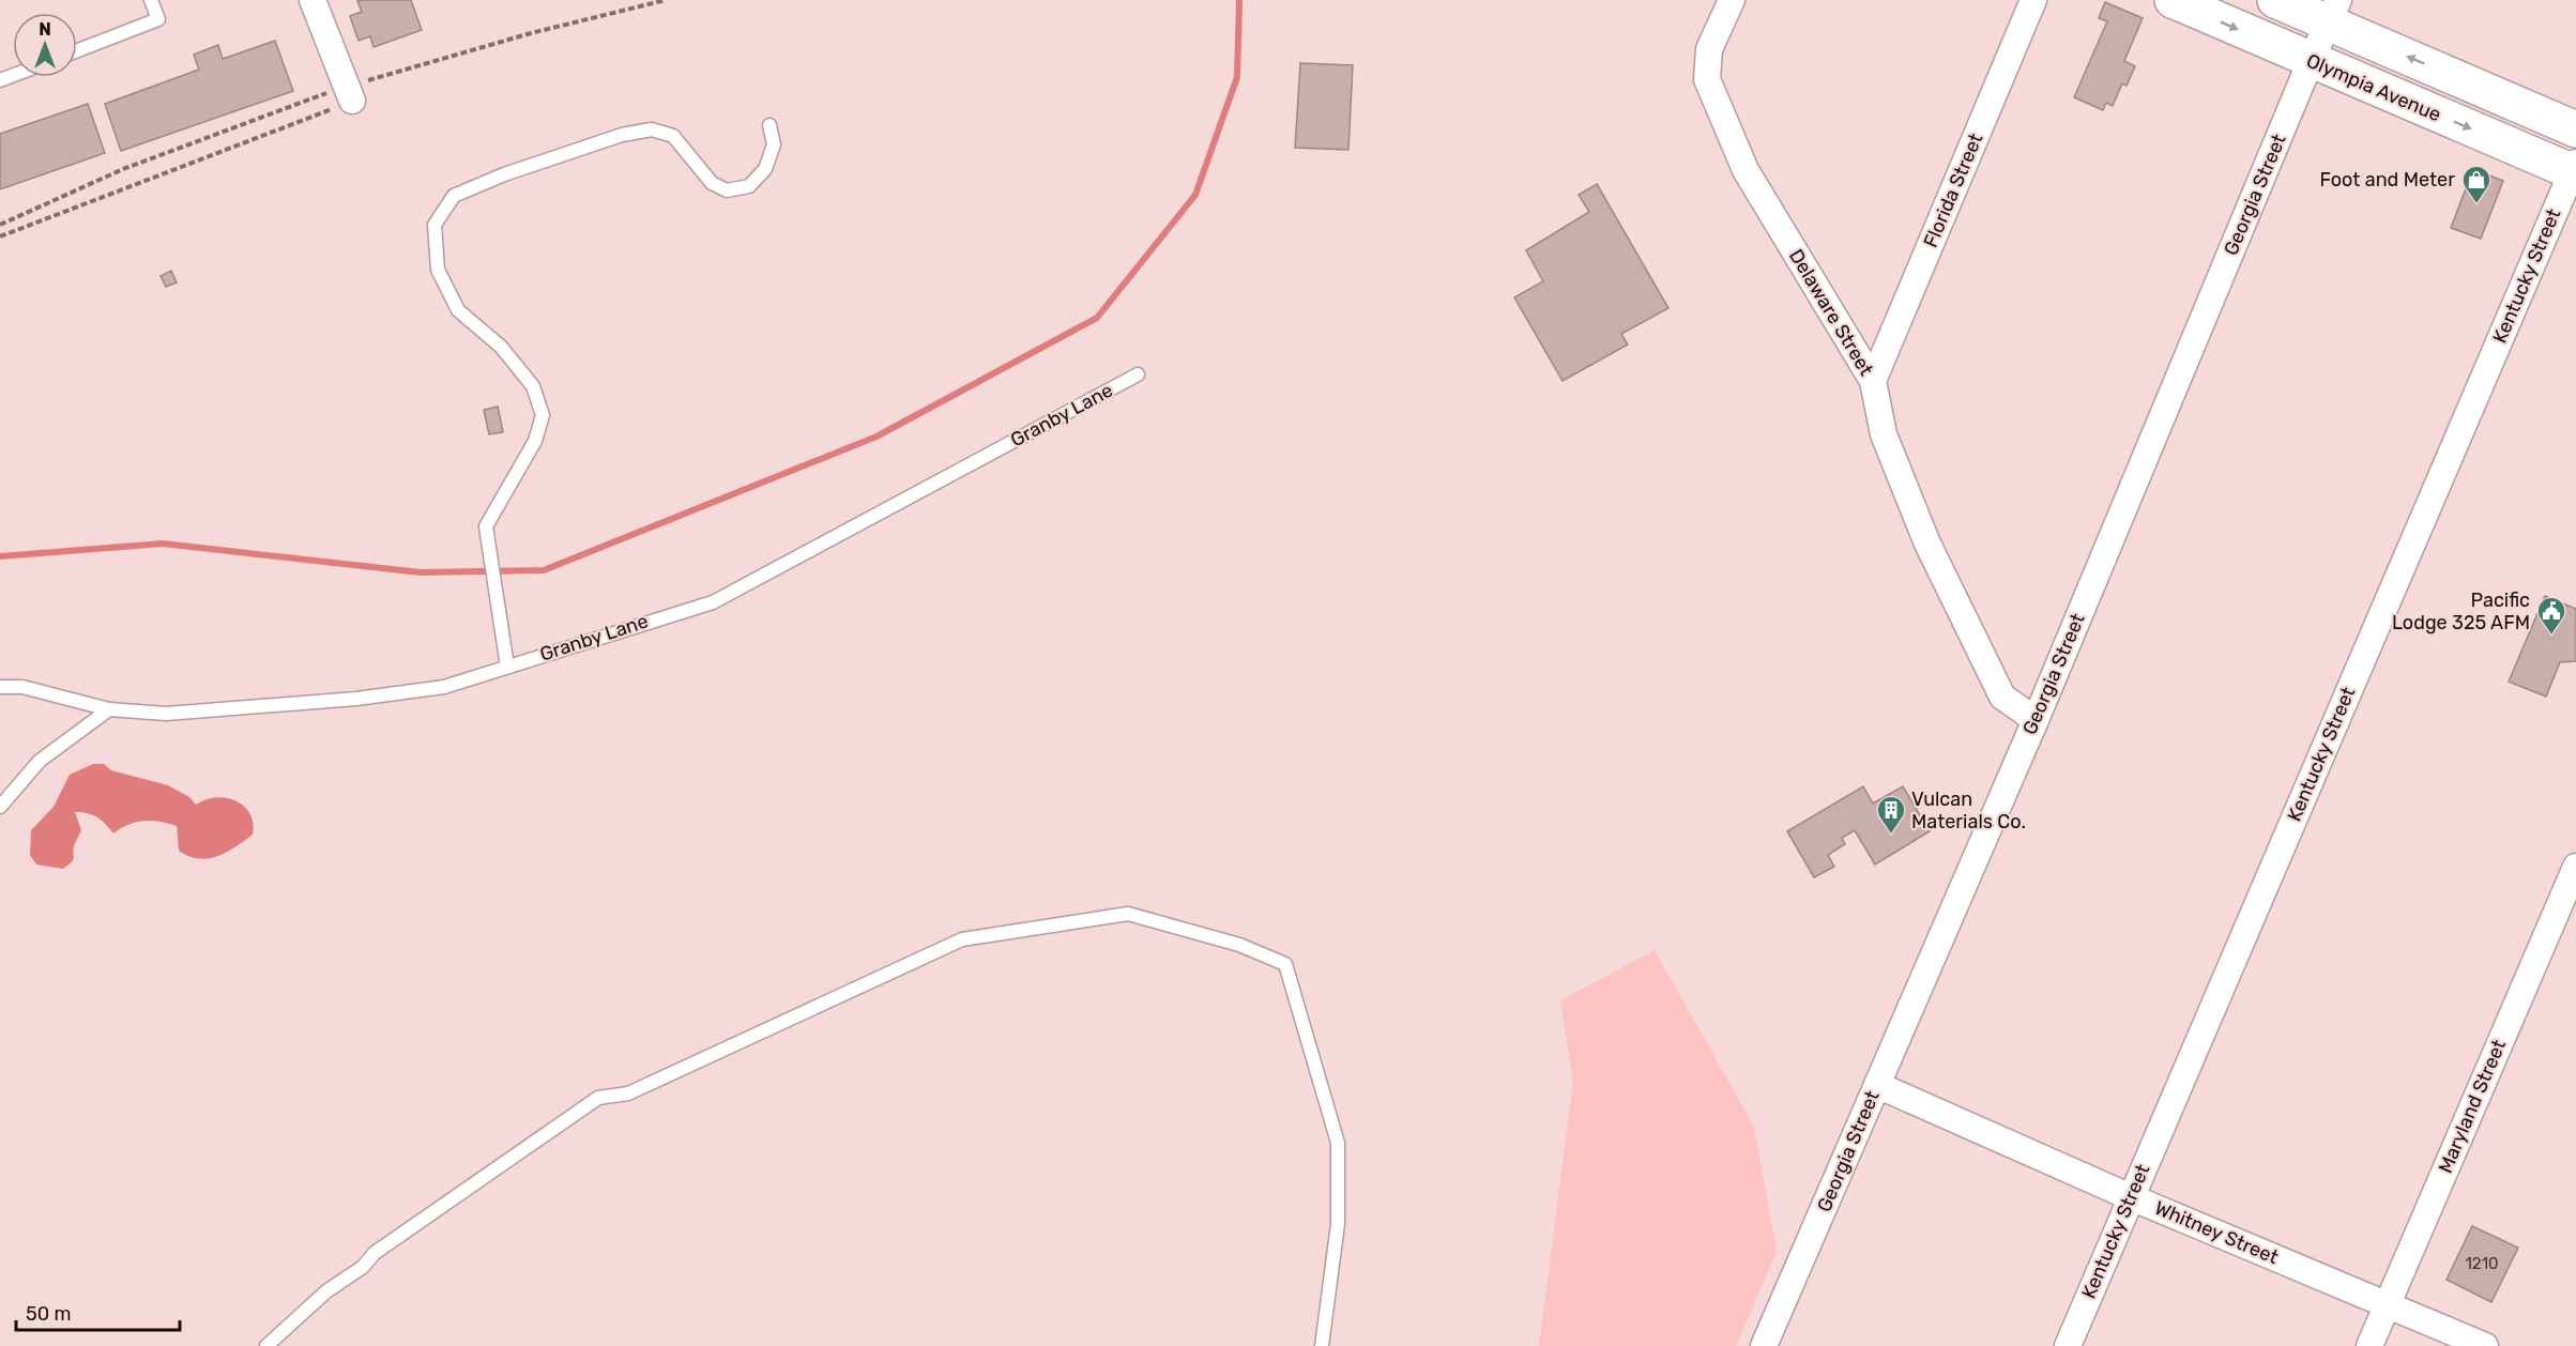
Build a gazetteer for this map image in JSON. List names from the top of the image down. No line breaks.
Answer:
{"streets":{"main road":["Olympia Avenue"],"street":["Florida Street","Georgia Street","Kentucky Street","Delaware Street","Maryland Street","Whitney Street"],"lane":["Granby Lane"]},"crossings":[["Olympia Avenue","Georgia Street"],["Olympia Avenue","Kentucky Street"],["Florida Street","Delaware Street"],["Georgia Street","Delaware Street"],["Georgia Street","Whitney Street"],["Kentucky Street","Whitney Street"],["Maryland Street","Whitney Street"]],"places":{"shop":["Foot and Meter"],"public building":["Pacific Lodge 325 AFM"],"building":["Vulcan Materials Co."]},"house_numbers":["1210"],"scale_bar":"50 m","north":"top"}
